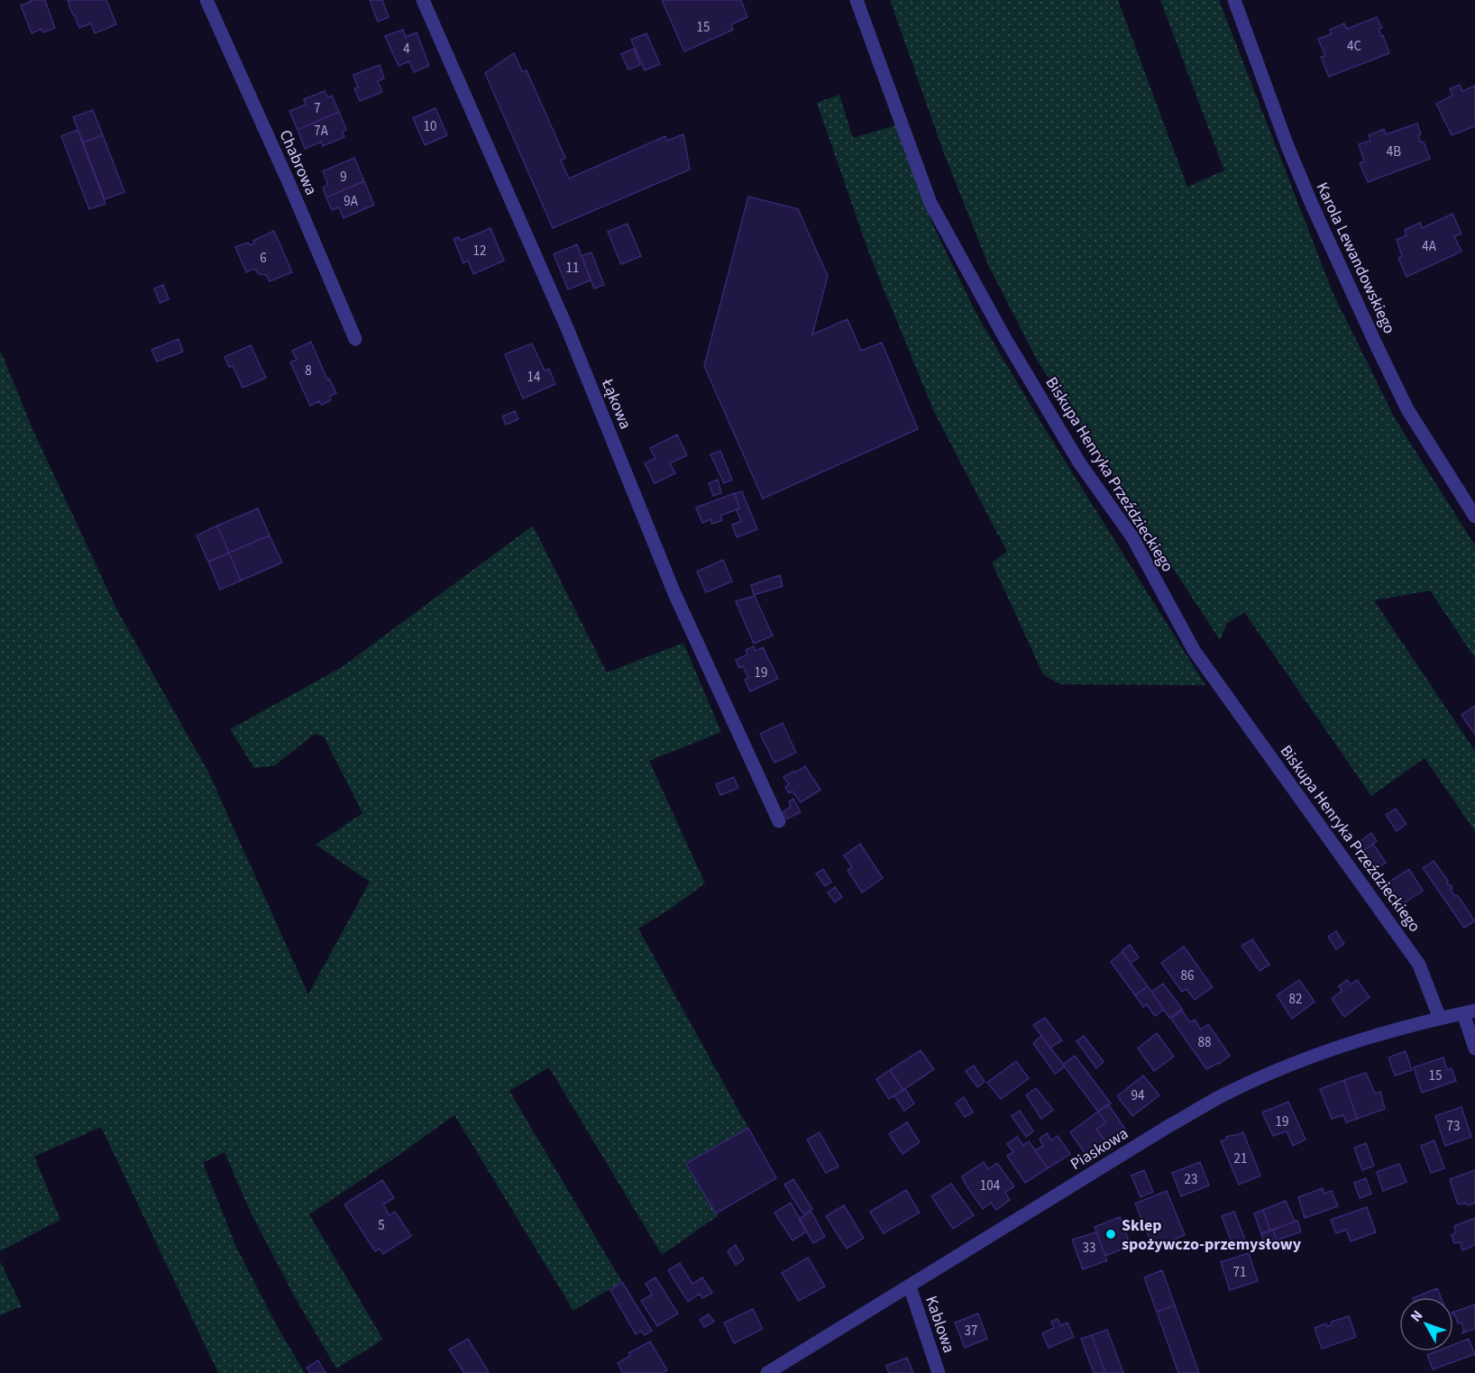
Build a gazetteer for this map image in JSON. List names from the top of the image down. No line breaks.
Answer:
{"streets":{"street":["Chabrowa","Karola Lewandowskiego","Łąkowa","Biskupa Henryka Przeździeckiego","Piaskowa","Kablowa"]},"crossings":[["Biskupa Henryka Przeździeckiego","Piaskowa"],["Piaskowa","Kablowa"]],"places":["Sklep spożywczo-przemysłowy"],"house_numbers":["15","4C","4","7","10","7A","4B","9","9A","4A","12","6","11","8","14","19","86","82","88","15","94","19","73","21","23","104","5","33","71","37"],"north":"top left"}
